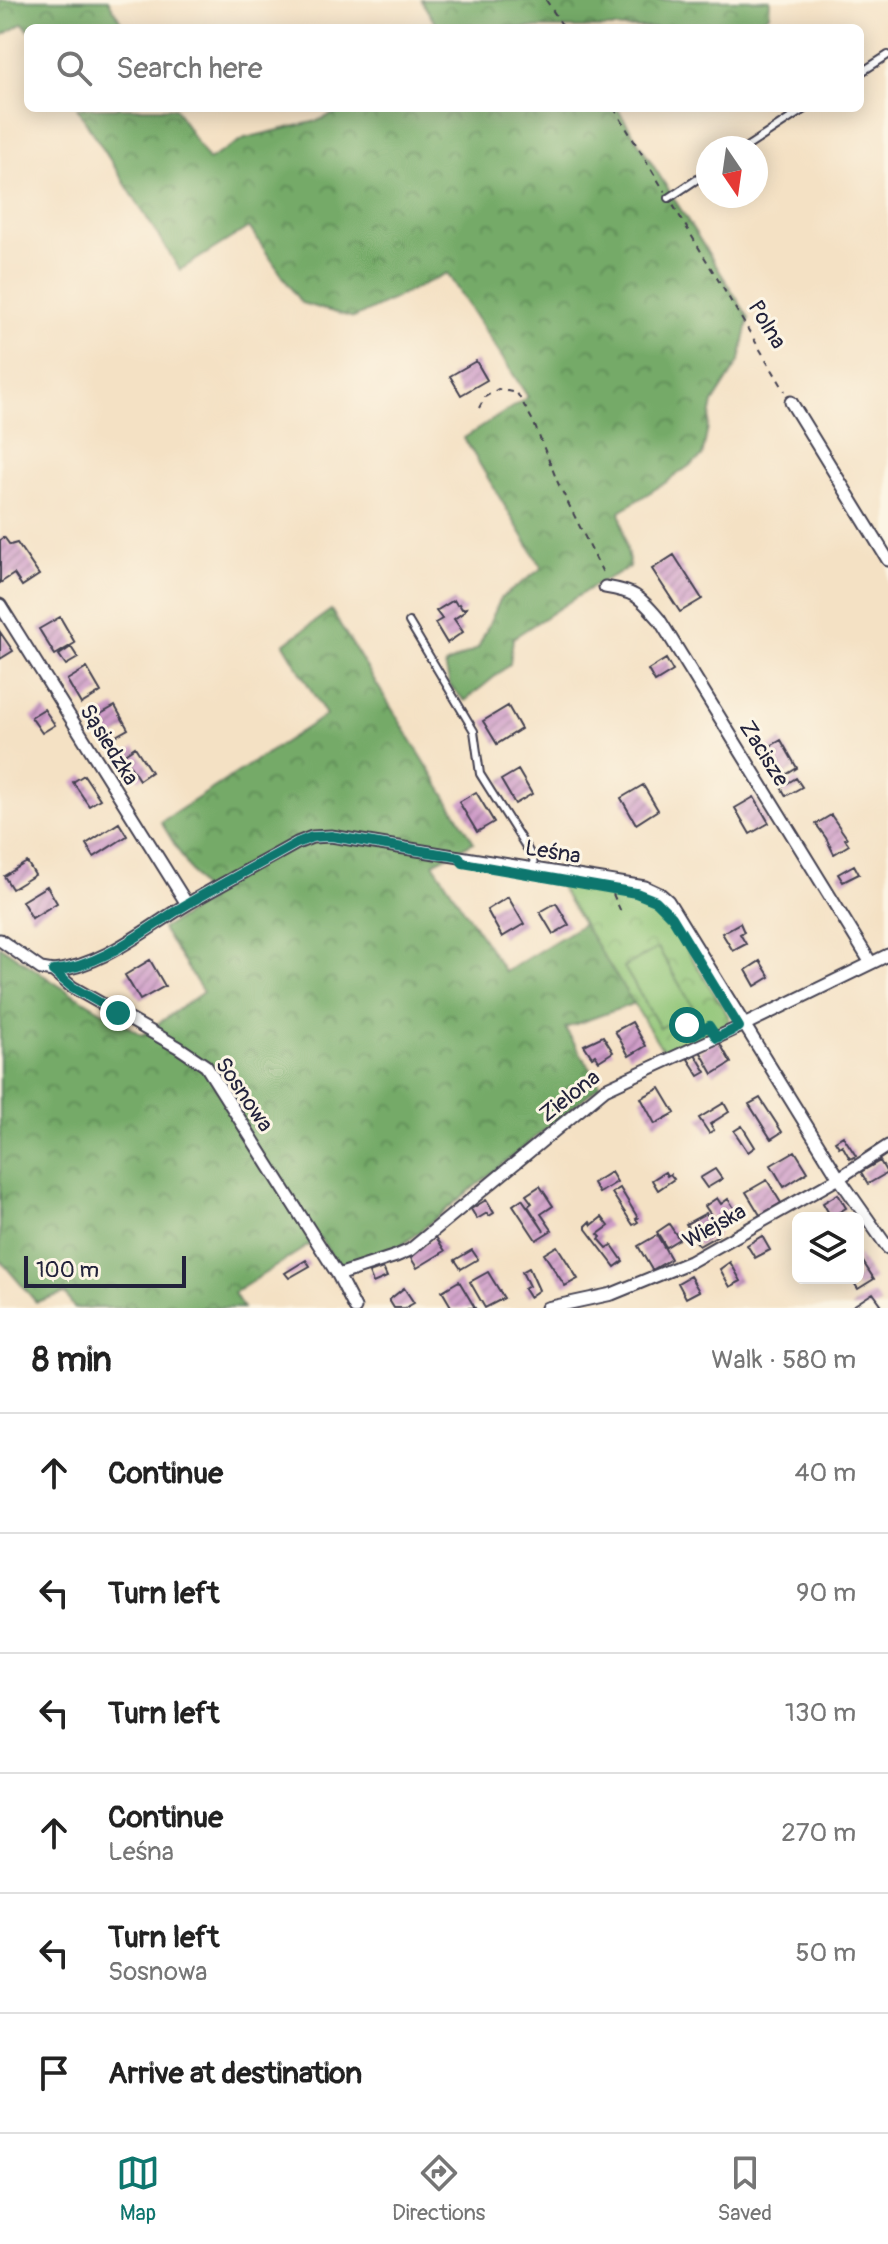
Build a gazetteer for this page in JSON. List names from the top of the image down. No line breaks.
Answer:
{"streets":{"street":["Sąsiedzka","Zacisze","Leśna","Sosnowa","Zielona","Wiejska"],"path":["Polna"]},"crossings":[["Sąsiedzka","Leśna"],["Zacisze","Zielona"],["Leśna","Sosnowa"],["Leśna","Zielona"],["Leśna","Wiejska"],["Sosnowa","Zielona"]],"scale_bar":"100 m","north":"bottom","page":{"search":"Search here","scale":"100 m","heading":["8 min","Walk · 580 m"],"list":[["Continue","40 m"],["Turn left","90 m"],["Turn left","130 m"],["Continue","Leśna","270 m"],["Turn left","Sosnowa","50 m"],"Arrive at destination"],"nav":["Map","Directions","Saved"]}}
